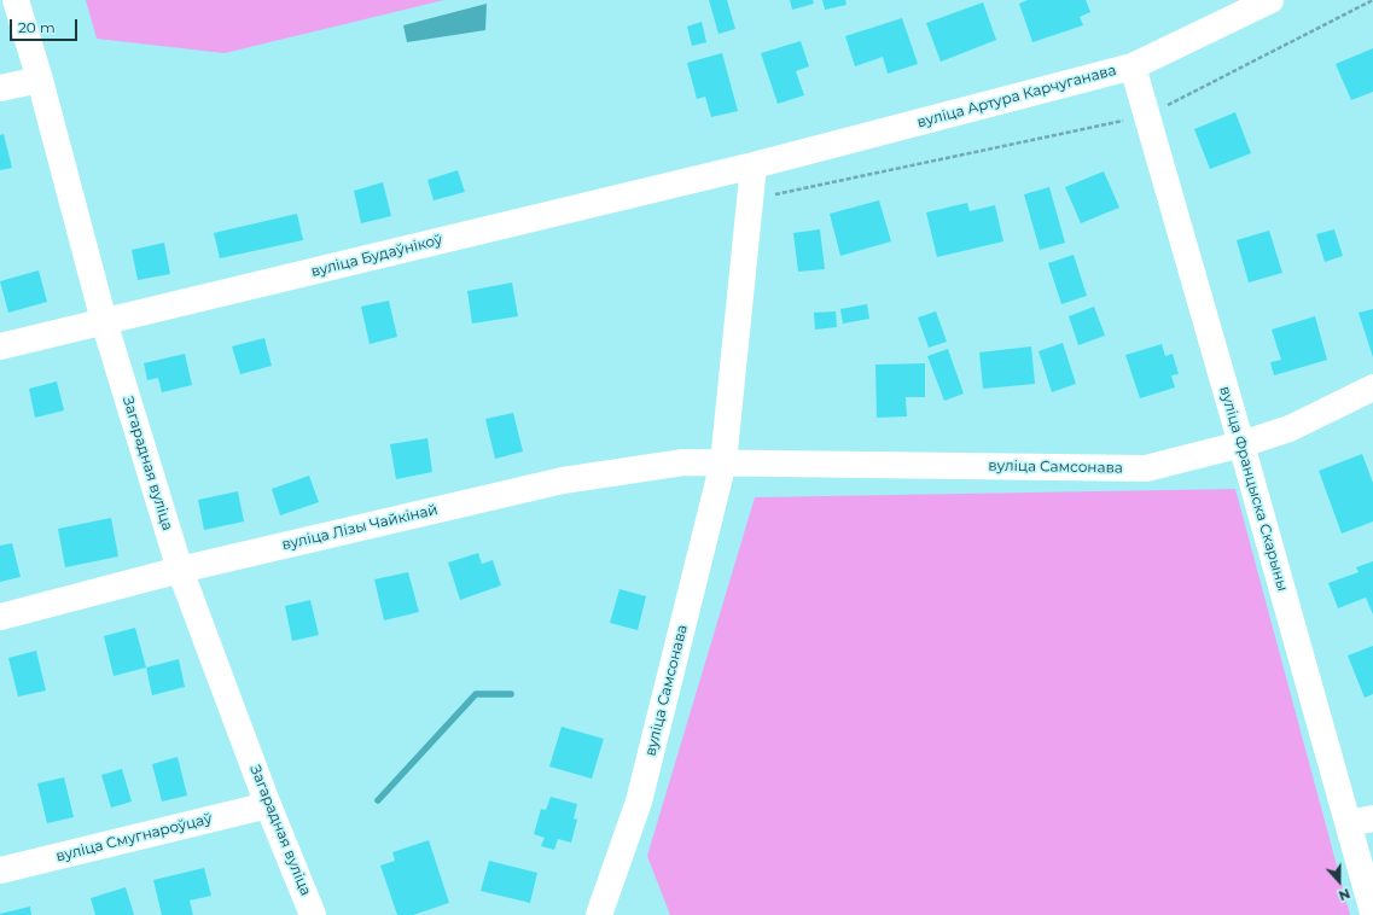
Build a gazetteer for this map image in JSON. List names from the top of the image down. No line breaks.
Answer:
{"streets":{"street":["вуліца Артура Карчуганава","вуліца Будаўнікоў","Загарадная вуліца","вуліца Самсонава","вуліца Францыска Скарыны","вуліца Лізы Чайкінай","вуліца Смугнароўцаў"]},"crossings":[["вуліца Артура Карчуганава","вуліца Будаўнікоў"],["вуліца Артура Карчуганава","вуліца Самсонава"],["вуліца Артура Карчуганава","вуліца Францыска Скарыны"],["вуліца Будаўнікоў","Загарадная вуліца"],["вуліца Будаўнікоў","вуліца Самсонава"],["Загарадная вуліца","вуліца Лізы Чайкінай"],["Загарадная вуліца","вуліца Смугнароўцаў"],["вуліца Самсонава","вуліца Францыска Скарыны"],["вуліца Самсонава","вуліца Лізы Чайкінай"]],"scale_bar":"20 m","north":"bottom"}
